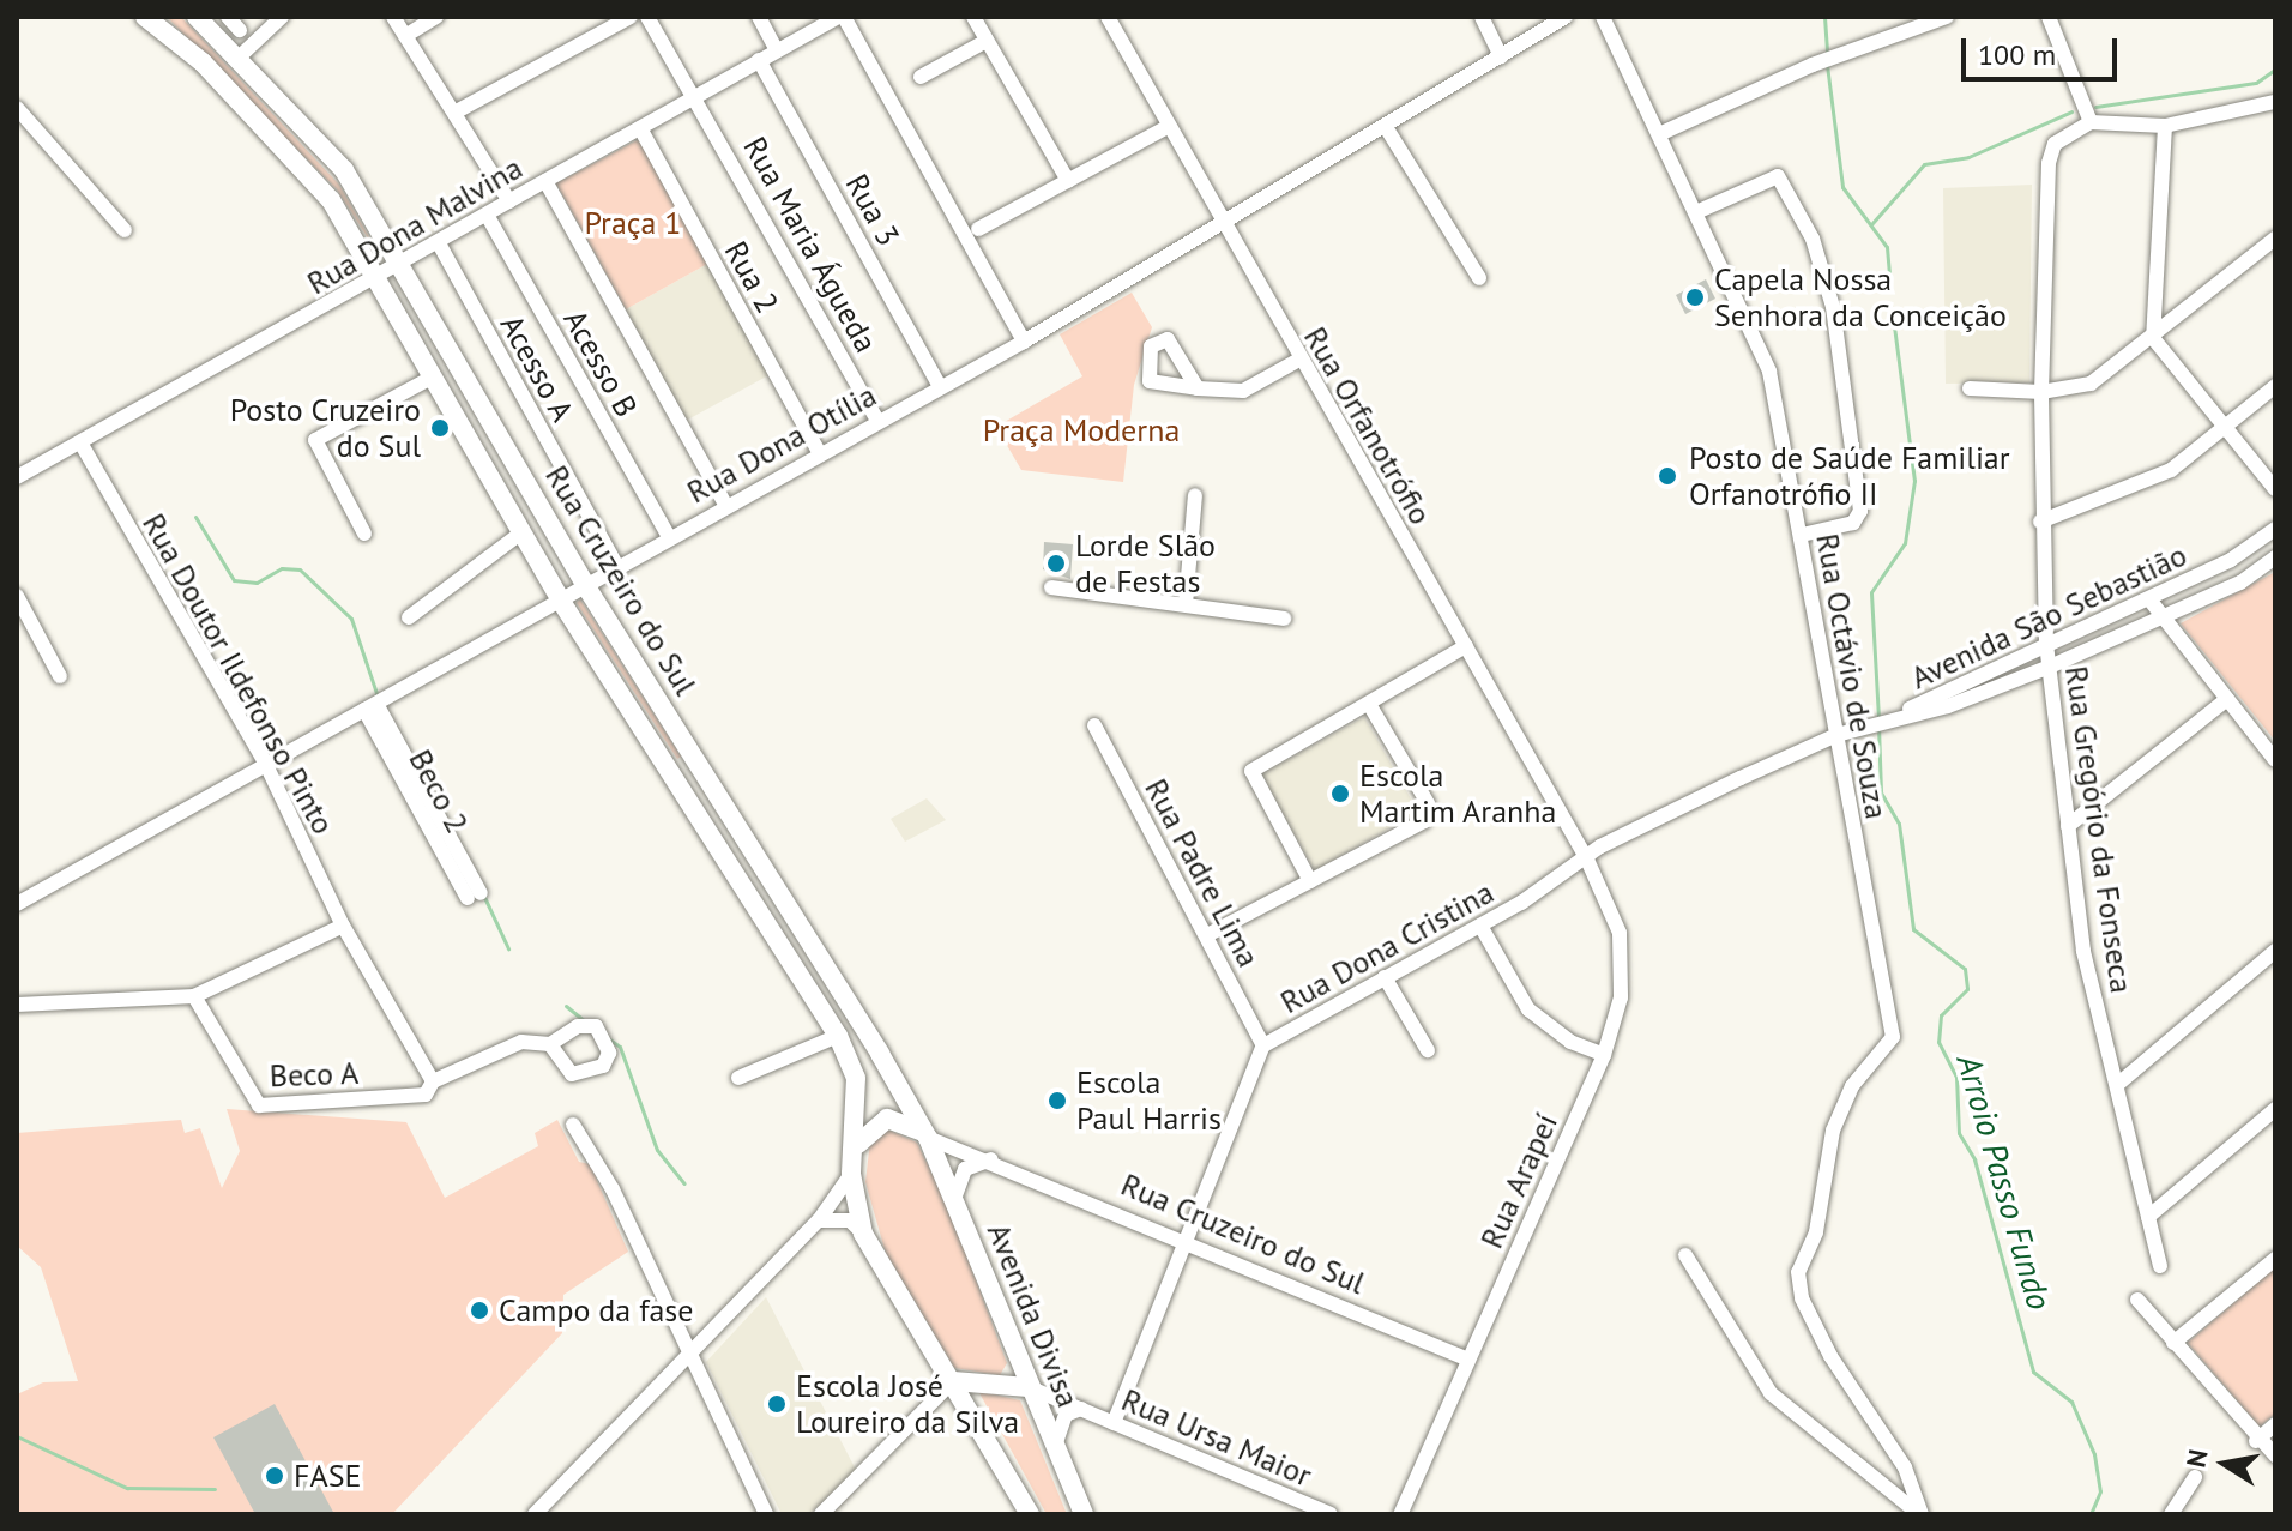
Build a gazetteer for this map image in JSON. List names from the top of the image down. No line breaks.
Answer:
{"streets":{"main road":["Rua Cruzeiro do Sul","Avenida Divisa"],"street":["Rua 3","Rua Dona Malvina","Rua Maria Águeda","Rua 2","Acesso B","Acesso A","Rua Orfanotrófio","Rua Dona Otília","Avenida São Sebastião","Rua Doutor Ildefonso Pinto","Rua Octávio de Souza","Beco 2","Rua Gregório da Fonseca","Rua Padre Lima","Rua Dona Cristina","Beco A","Rua Arapeí","Rua Ursa Maior"]},"crossings":[["Rua 3","Rua Dona Malvina"],["Rua 3","Rua Dona Otília"],["Rua Dona Malvina","Rua Maria Águeda"],["Rua Dona Malvina","Rua 2"],["Rua Dona Malvina","Acesso B"],["Rua Dona Malvina","Acesso A"],["Rua Dona Malvina","Rua Cruzeiro do Sul"],["Rua Dona Malvina","Rua Doutor Ildefonso Pinto"],["Rua Maria Águeda","Rua Dona Otília"],["Rua 2","Rua Dona Otília"],["Acesso B","Rua Dona Otília"],["Acesso A","Rua Dona Otília"],["Rua Orfanotrófio","Rua Dona Otília"],["Rua Orfanotrófio","Rua Dona Cristina"],["Rua Orfanotrófio","Rua Arapeí"],["Rua Dona Otília","Rua Cruzeiro do Sul"],["Rua Dona Otília","Rua Doutor Ildefonso Pinto"],["Rua Dona Otília","Beco 2"],["Rua Cruzeiro do Sul","Rua Dona Cristina"],["Rua Cruzeiro do Sul","Rua Arapeí"],["Rua Cruzeiro do Sul","Avenida Divisa"],["Avenida São Sebastião","Rua Gregório da Fonseca"],["Avenida São Sebastião","Rua Dona Cristina"],["Rua Doutor Ildefonso Pinto","Beco A"],["Rua Octávio de Souza","Rua Dona Cristina"],["Rua Padre Lima","Rua Dona Cristina"],["Rua Dona Cristina","Rua Arapeí"],["Rua Dona Cristina","Rua Ursa Maior"],["Avenida Divisa","Rua Ursa Maior"]],"water":["Arroio Passo Fundo"],"parks":["Praça 1","Praça Moderna"],"places":["Capela Nossa Senhora da Conceição","Posto Cruzeiro do Sul","Posto de Saúde Familiar Orfanotrófio II","Lorde Slão de Festas","Escola Martim Aranha","Escola Paul Harris","Campo da fase","Escola José Loureiro da Silva","FASE"],"scale_bar":"100 m","north":"left"}
